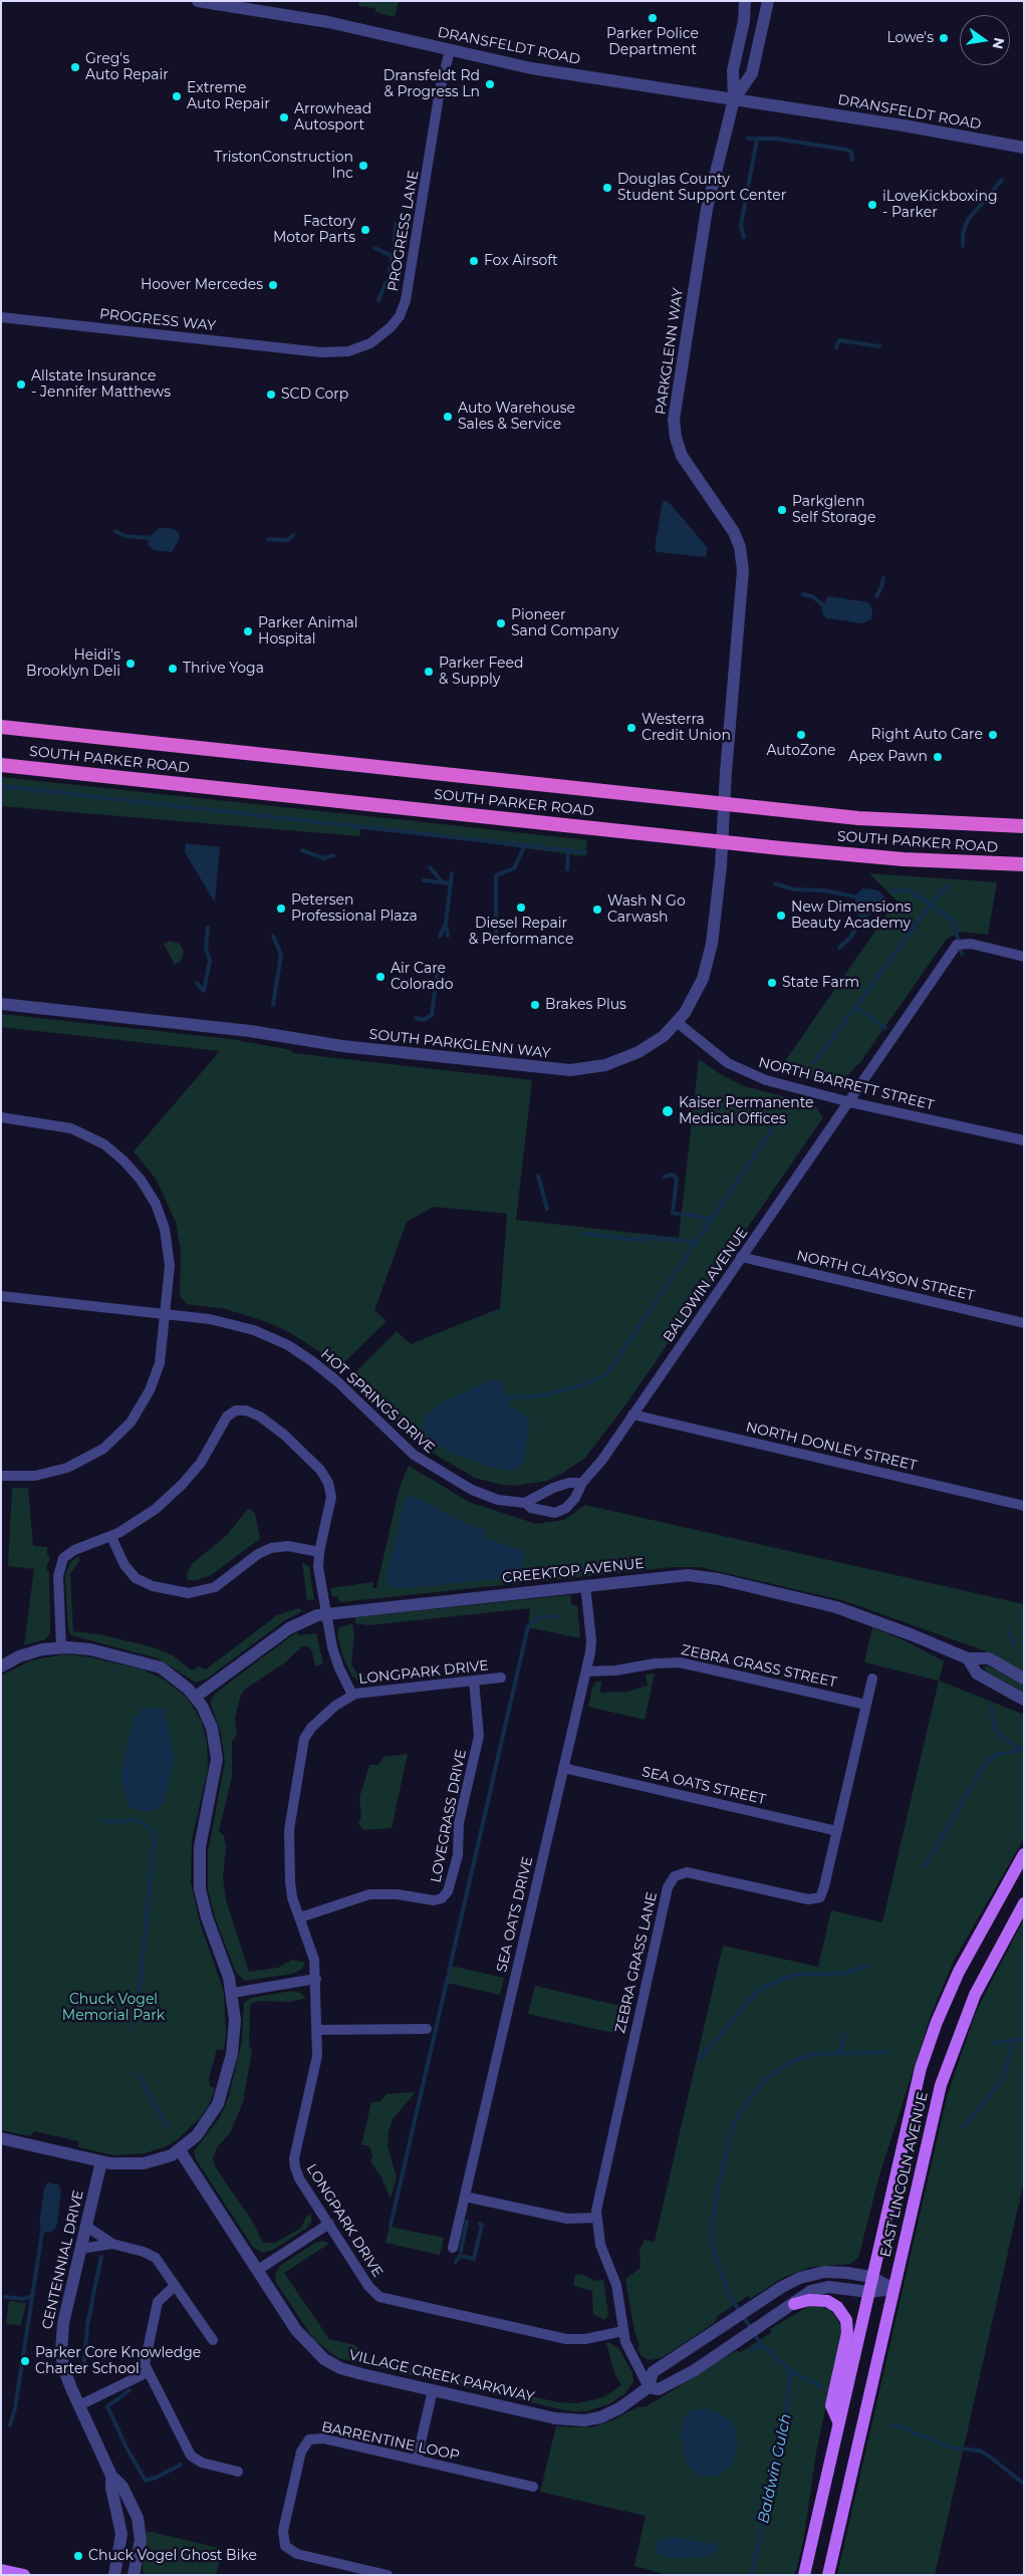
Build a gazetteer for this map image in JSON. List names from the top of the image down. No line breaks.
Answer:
{"streets":{"highway":["SOUTH PARKER ROAD"],"main road":["EAST LINCOLN AVENUE"],"street":["DRANSFELDT ROAD","PROGRESS LANE","PROGRESS WAY","PARKGLENN WAY","SOUTH PARKGLENN WAY","NORTH BARRETT STREET","NORTH CLAYSON STREET","BALDWIN AVENUE","HOT SPRINGS DRIVE","NORTH DONLEY STREET","CREEKTOP AVENUE","ZEBRA GRASS STREET","LONGPARK DRIVE","SEA OATS STREET","LOVEGRASS DRIVE","SEA OATS DRIVE","ZEBRA GRASS LANE","CENTENNIAL DRIVE","VILLAGE CREEK PARKWAY","BARRENTINE LOOP"]},"crossings":[["DRANSFELDT ROAD","PROGRESS LANE"],["DRANSFELDT ROAD","PARKGLENN WAY"],["PROGRESS LANE","PROGRESS WAY"],["PARKGLENN WAY","SOUTH PARKER ROAD"],["PARKGLENN WAY","SOUTH PARKGLENN WAY"],["SOUTH PARKER ROAD","SOUTH PARKGLENN WAY"],["SOUTH PARKGLENN WAY","NORTH BARRETT STREET"],["NORTH BARRETT STREET","BALDWIN AVENUE"],["NORTH CLAYSON STREET","BALDWIN AVENUE"],["BALDWIN AVENUE","HOT SPRINGS DRIVE"],["BALDWIN AVENUE","NORTH DONLEY STREET"],["CREEKTOP AVENUE","SEA OATS DRIVE"],["ZEBRA GRASS STREET","SEA OATS DRIVE"],["ZEBRA GRASS STREET","ZEBRA GRASS LANE"],["LONGPARK DRIVE","LOVEGRASS DRIVE"],["LONGPARK DRIVE","ZEBRA GRASS LANE"],["SEA OATS STREET","SEA OATS DRIVE"],["SEA OATS STREET","ZEBRA GRASS LANE"],["ZEBRA GRASS LANE","VILLAGE CREEK PARKWAY"],["EAST LINCOLN AVENUE","VILLAGE CREEK PARKWAY"]],"water":["Baldwin Gulch"],"parks":["Chuck Vogel Memorial Park"],"places":["Parker Police Department","Lowe's","Greg's Auto Repair","Dransfeldt Rd & Progress Ln","Extreme Auto Repair","Arrowhead Autosport","TristonConstruction Inc","Douglas County Student Support Center","iLoveKickboxing - Parker","Factory Motor Parts","Fox Airsoft","Hoover Mercedes","Allstate Insurance - Jennifer Matthews","SCD Corp","Auto Warehouse Sales & Service","Parkglenn Self Storage","Pioneer Sand Company","Parker Animal Hospital","Heidi's Brooklyn Deli","Thrive Yoga","Parker Feed & Supply","Westerra Credit Union","AutoZone","Right Auto Care","Apex Pawn","Diesel Repair & Performance","Petersen Professional Plaza","Wash N Go Carwash","New Dimensions Beauty Academy","Air Care Colorado","State Farm","Brakes Plus","Kaiser Permanente Medical Offices","Parker Core Knowledge Charter School","Chuck Vogel Ghost Bike"],"north":"right"}
